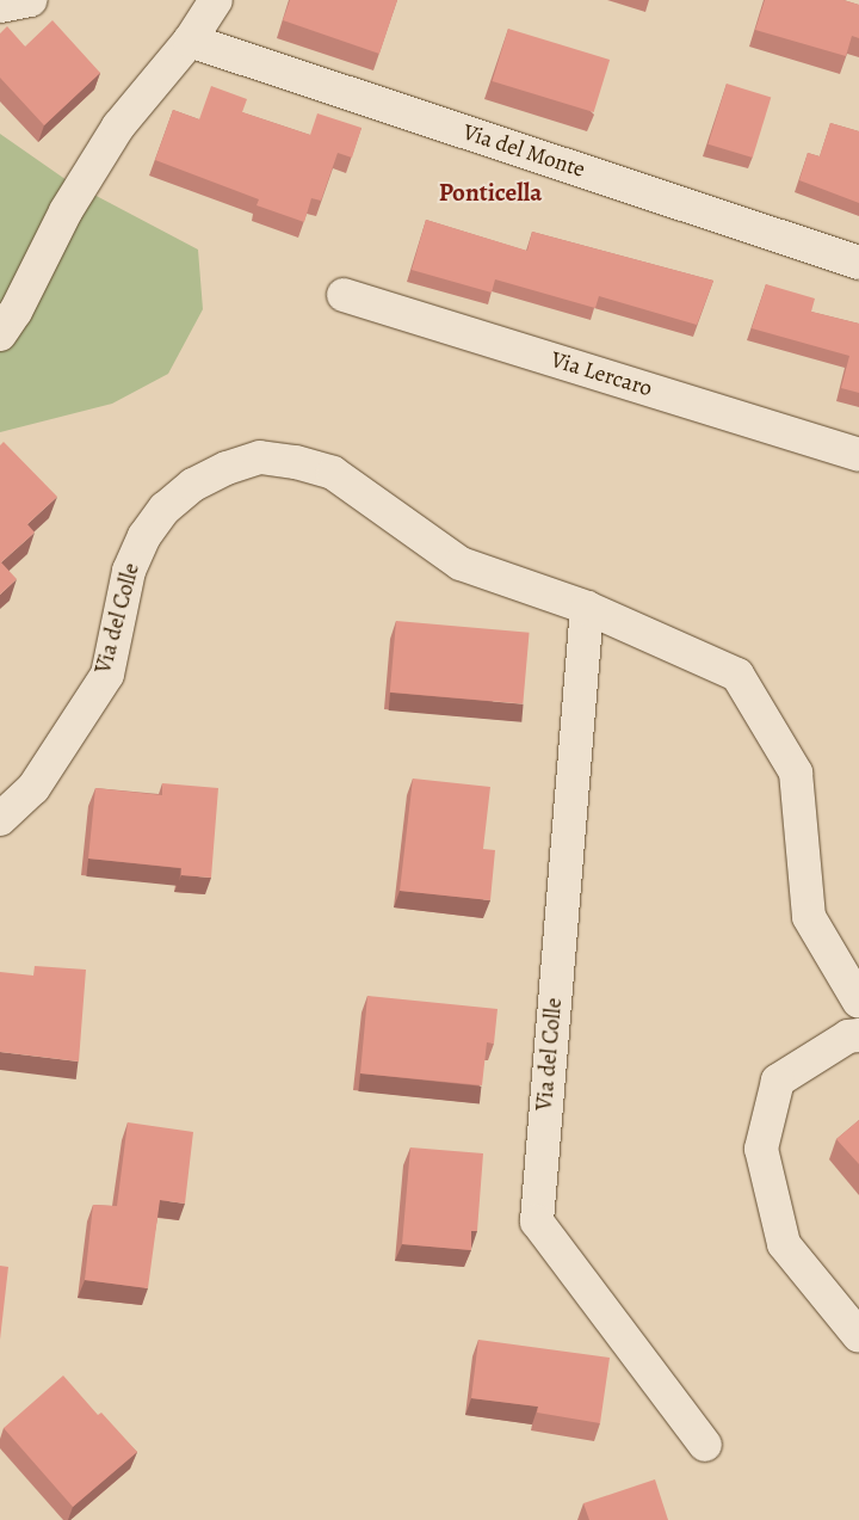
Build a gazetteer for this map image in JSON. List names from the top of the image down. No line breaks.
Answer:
{"streets":{"street":["Via del Monte","Via Lercaro","Via del Colle"]},"districts":["Ponticella"]}
